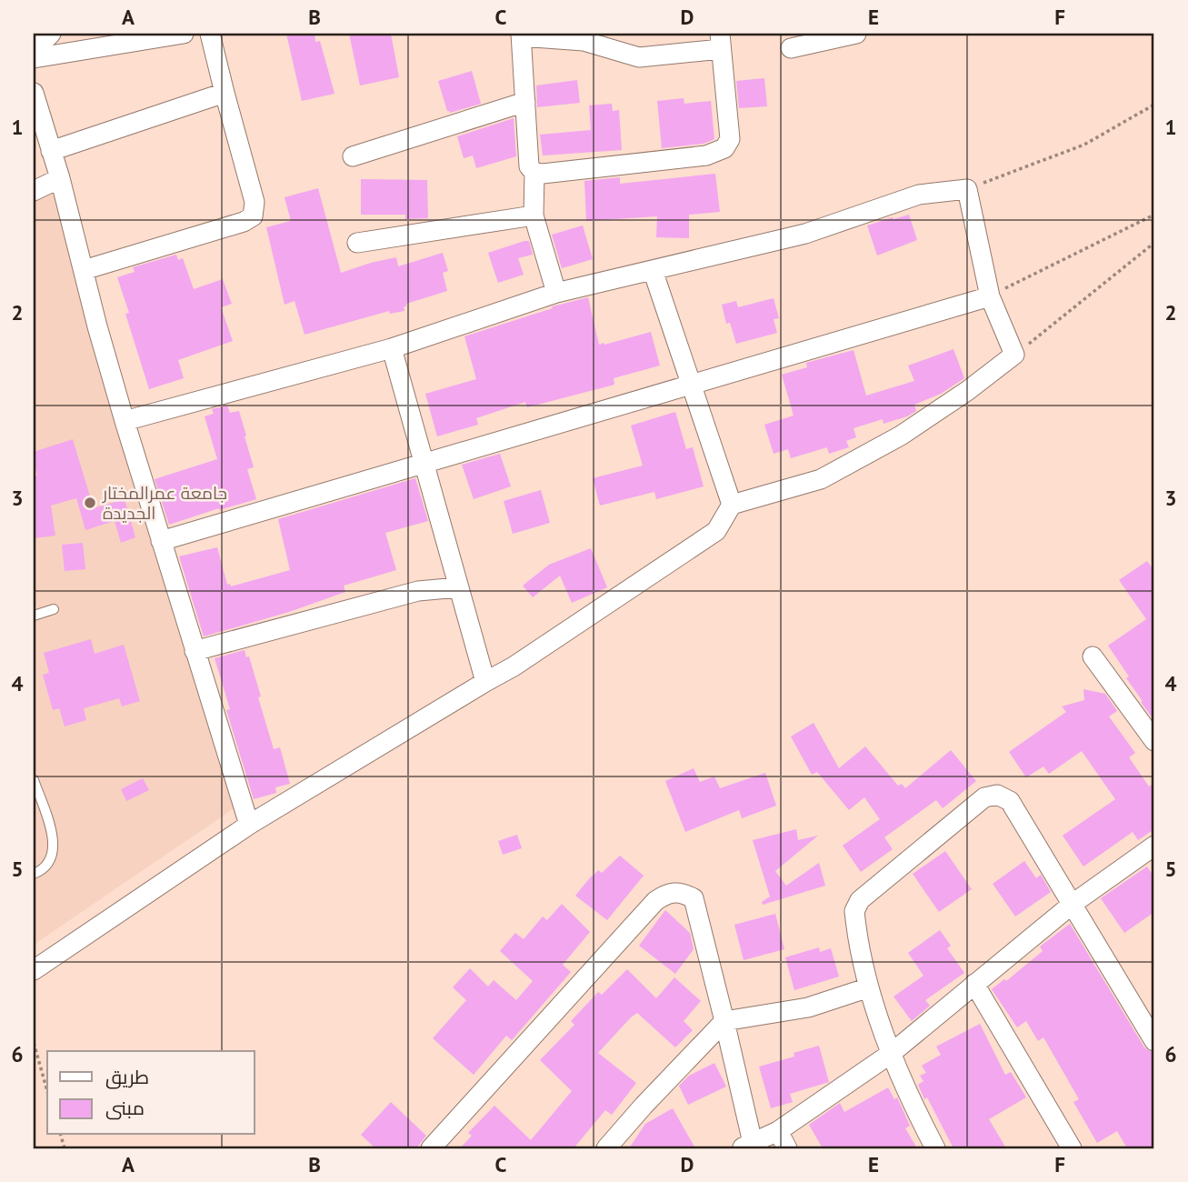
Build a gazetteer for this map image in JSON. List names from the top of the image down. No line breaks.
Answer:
{"places":["جامعة عمرالمختار الجديدة"],"legend":["طريق","مبنى"],"grid":{"columns":["A","B","C","D","E","F"],"rows":["1","2","3","4","5","6"]}}
